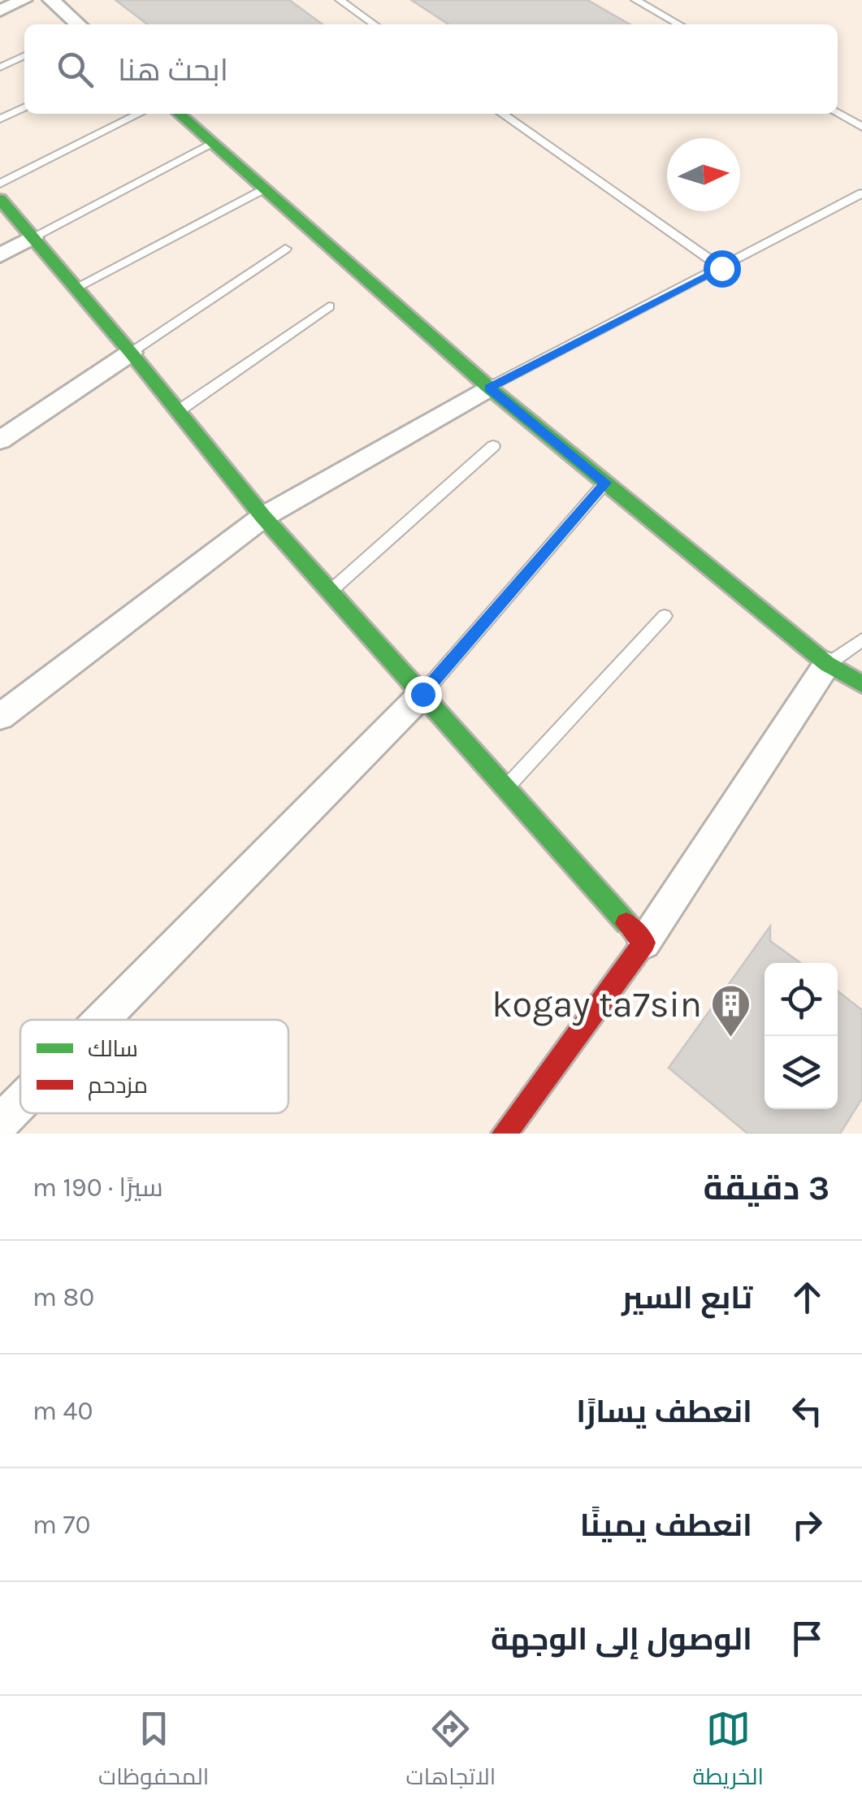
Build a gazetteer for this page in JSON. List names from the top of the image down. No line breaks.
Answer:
{"places":{"building":["kogay ta7sin"]},"legend":["سالك","مزدحم"],"north":"right","page":{"search":"ابحث هنا","heading":["3 دقيقة","سيرًا · 190 m"],"list":[["تابع السير","80 m"],["انعطف يسارًا","40 m"],["انعطف يمينًا","70 m"],"الوصول إلى الوجهة"],"nav":["الخريطة","الاتجاهات","المحفوظات"]}}
